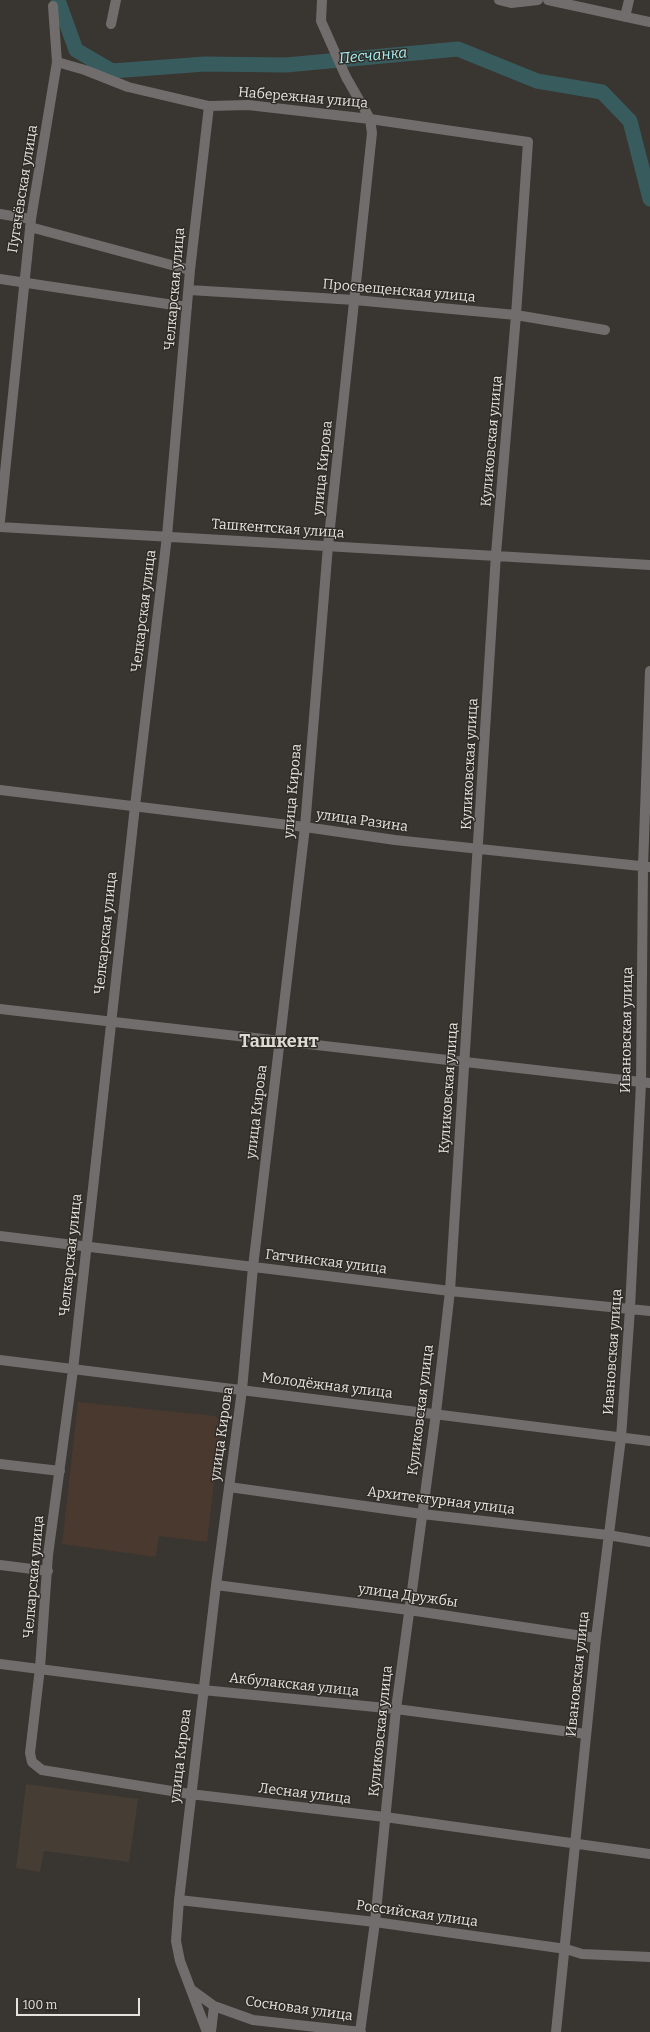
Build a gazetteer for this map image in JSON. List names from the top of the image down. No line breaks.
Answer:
{"streets":{"street":["Набережная улица","Пугачёвская улица","Челкарская улица","Просвещенская улица","Куликовская улица","улица Кирова","Ташкентская улица","улица Разина","Ивановская улица","Гатчинская улица","Молодёжная улица","Архитектурная улица","улица Дружбы","Акбулакская улица","Лесная улица","Российская улица","Сосновая улица"]},"crossings":[["Набережная улица","Пугачёвская улица"],["Набережная улица","Челкарская улица"],["Набережная улица","Куликовская улица"],["Набережная улица","улица Кирова"],["Челкарская улица","Просвещенская улица"],["Челкарская улица","Ташкентская улица"],["Челкарская улица","улица Разина"],["Челкарская улица","Гатчинская улица"],["Челкарская улица","Молодёжная улица"],["Челкарская улица","Акбулакская улица"],["Челкарская улица","Лесная улица"],["Просвещенская улица","Куликовская улица"],["Просвещенская улица","улица Кирова"],["Куликовская улица","Ташкентская улица"],["Куликовская улица","улица Разина"],["Куликовская улица","Гатчинская улица"],["Куликовская улица","Молодёжная улица"],["Куликовская улица","Архитектурная улица"],["Куликовская улица","улица Дружбы"],["Куликовская улица","Акбулакская улица"],["Куликовская улица","Лесная улица"],["Куликовская улица","Российская улица"],["Куликовская улица","Сосновая улица"],["улица Кирова","Ташкентская улица"],["улица Кирова","улица Разина"],["улица Кирова","Гатчинская улица"],["улица Кирова","Молодёжная улица"],["улица Кирова","Архитектурная улица"],["улица Кирова","улица Дружбы"],["улица Кирова","Акбулакская улица"],["улица Кирова","Лесная улица"],["улица Кирова","Российская улица"],["улица Кирова","Сосновая улица"],["улица Разина","Ивановская улица"],["Ивановская улица","Гатчинская улица"],["Ивановская улица","Молодёжная улица"],["Ивановская улица","Архитектурная улица"],["Ивановская улица","улица Дружбы"],["Ивановская улица","Акбулакская улица"],["Ивановская улица","Лесная улица"],["Ивановская улица","Российская улица"]],"districts":["Ташкент"],"water":["Песчанка"],"scale_bar":"100 m"}
